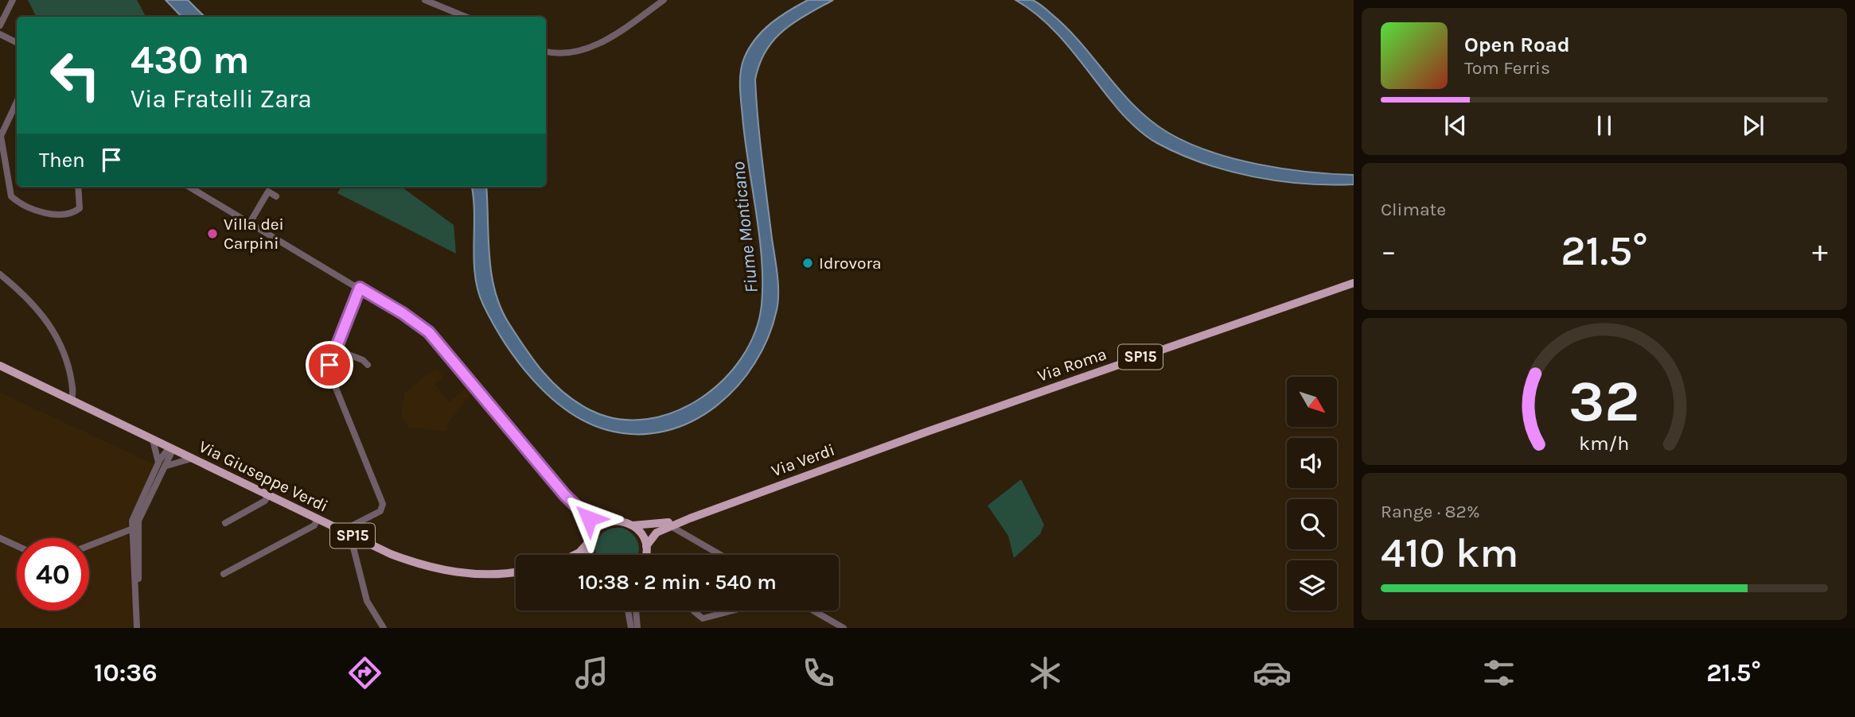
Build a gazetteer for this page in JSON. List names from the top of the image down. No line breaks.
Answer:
{"streets":{"main road":["SP15","Via Roma","Via Verdi","Via Giuseppe Verdi"]},"crossings":[["SP15","Via Verdi"],["Via Roma","Via Verdi"]],"water":["Fiume Monticano"],"places":["Villa dei Carpini","Idrovora"],"north":"bottom right","page":{"turn":["430 m","Via Fratelli Zara"],"song":["Open Road","Tom Ferris"],"then":"Then","tile":["Climate",["Range · 82%","410 km"]],"heat":["−","21.5°","+"],"limit":"40","trip":"10:38 · 2 min · 540 m","tabs":["10:36","21.5°"],"gauge":["32","km/h"]}}
